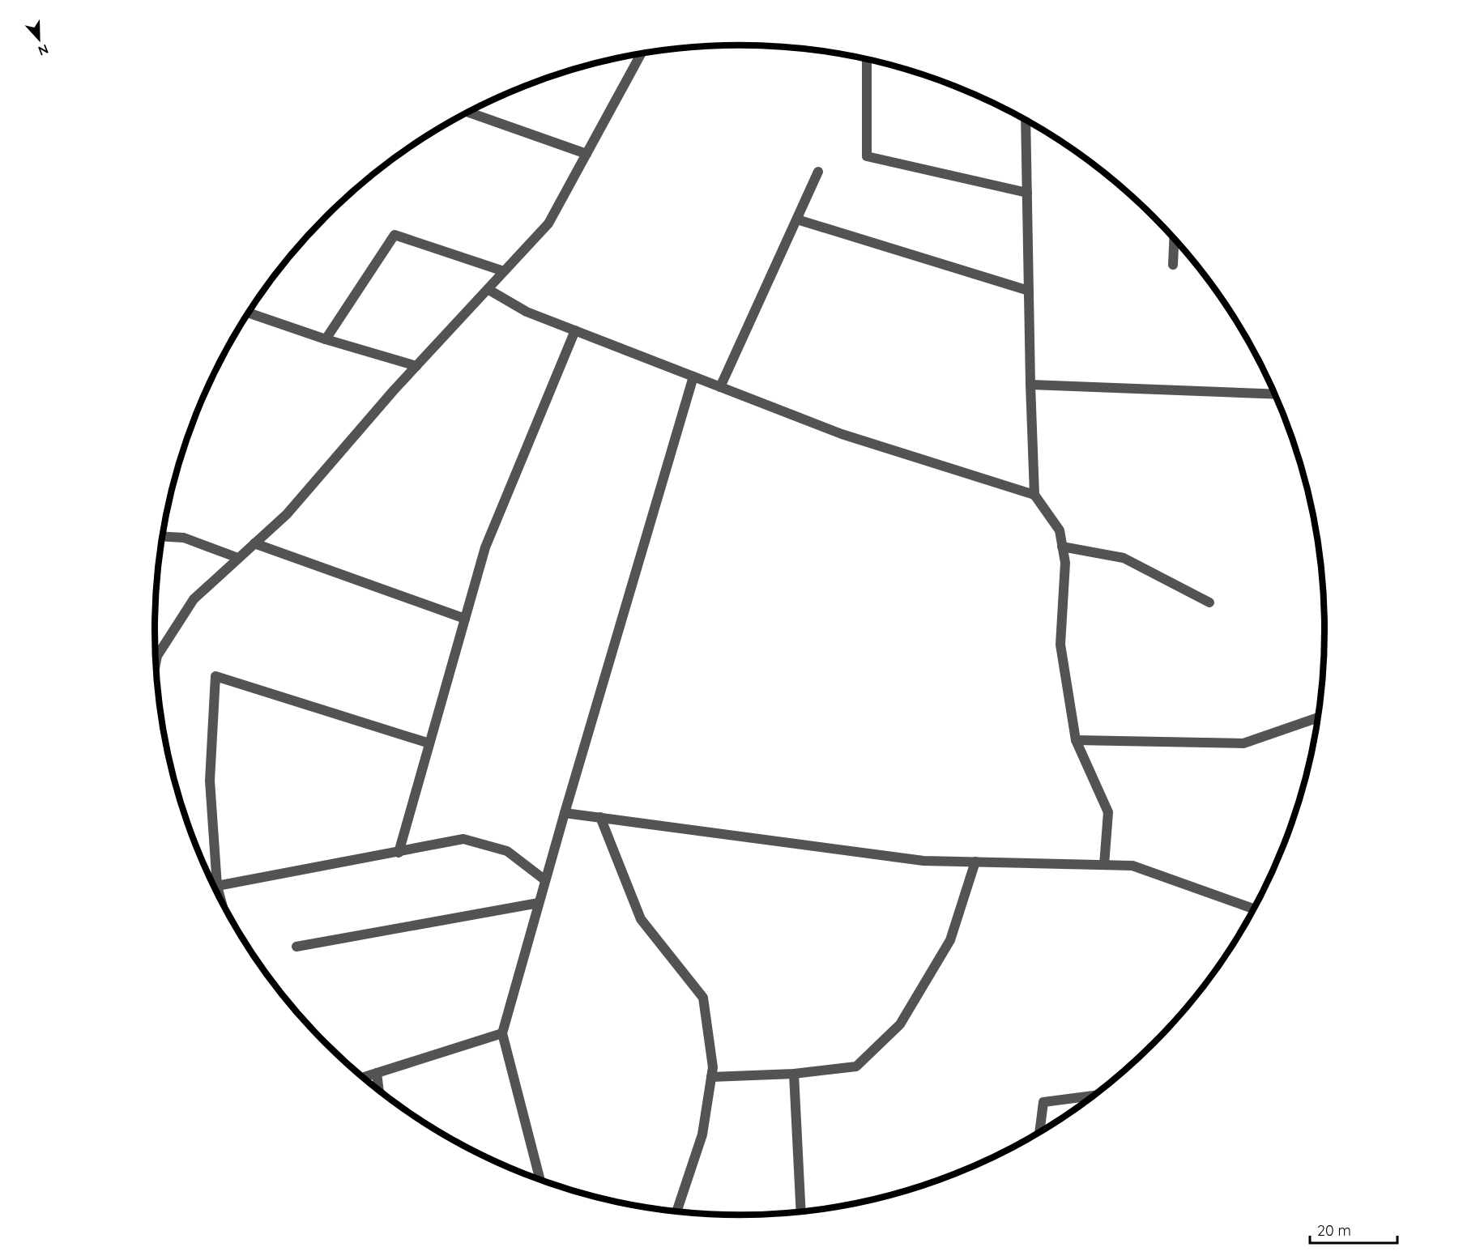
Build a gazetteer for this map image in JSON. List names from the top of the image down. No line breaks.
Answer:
{"scale_bar":"20 m","north":"bottom"}
